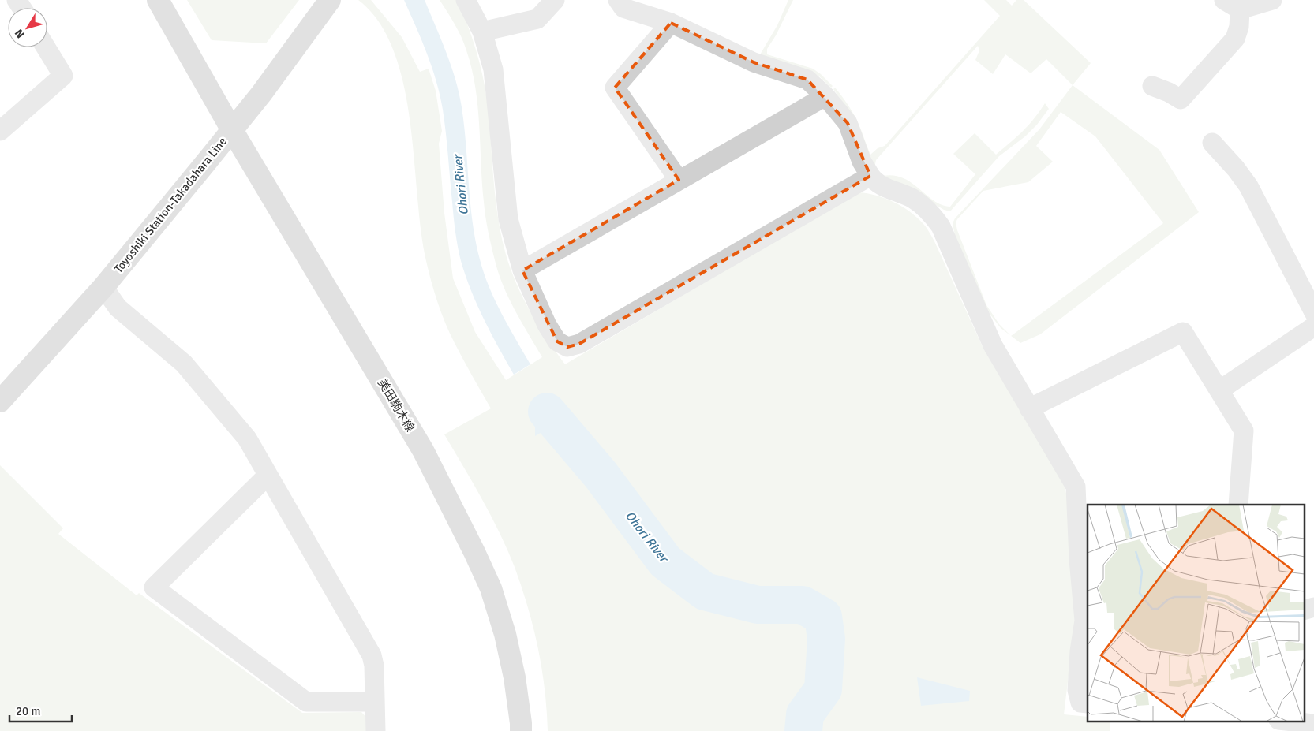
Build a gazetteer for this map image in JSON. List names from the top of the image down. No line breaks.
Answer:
{"streets":{"street":["Toyoshiki Station-Takadahara Line","美田駒木線"]},"crossings":[["Toyoshiki Station-Takadahara Line","美田駒木線"]],"water":["Ohori River"],"scale_bar":"20 m","north":"bottom left"}
